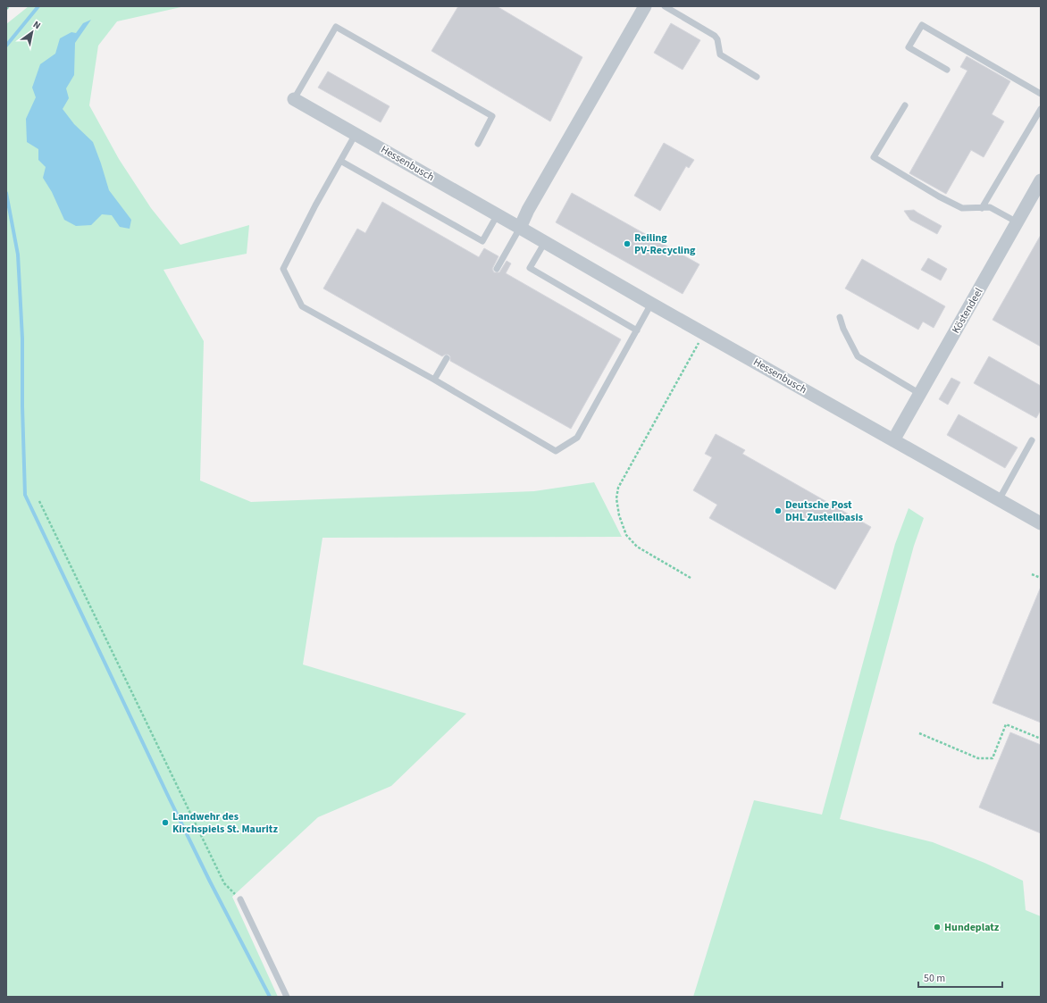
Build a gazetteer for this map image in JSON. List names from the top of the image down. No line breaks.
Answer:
{"streets":{"street":["Hessenbusch","Köstendeel"]},"crossings":[["Hessenbusch","Köstendeel"]],"places":["Reiling PV-Recycling","Deutsche Post DHL Zustellbasis","Landwehr des Kirchspiels St. Mauritz","Hundeplatz"],"scale_bar":"50 m","north":"top right"}
